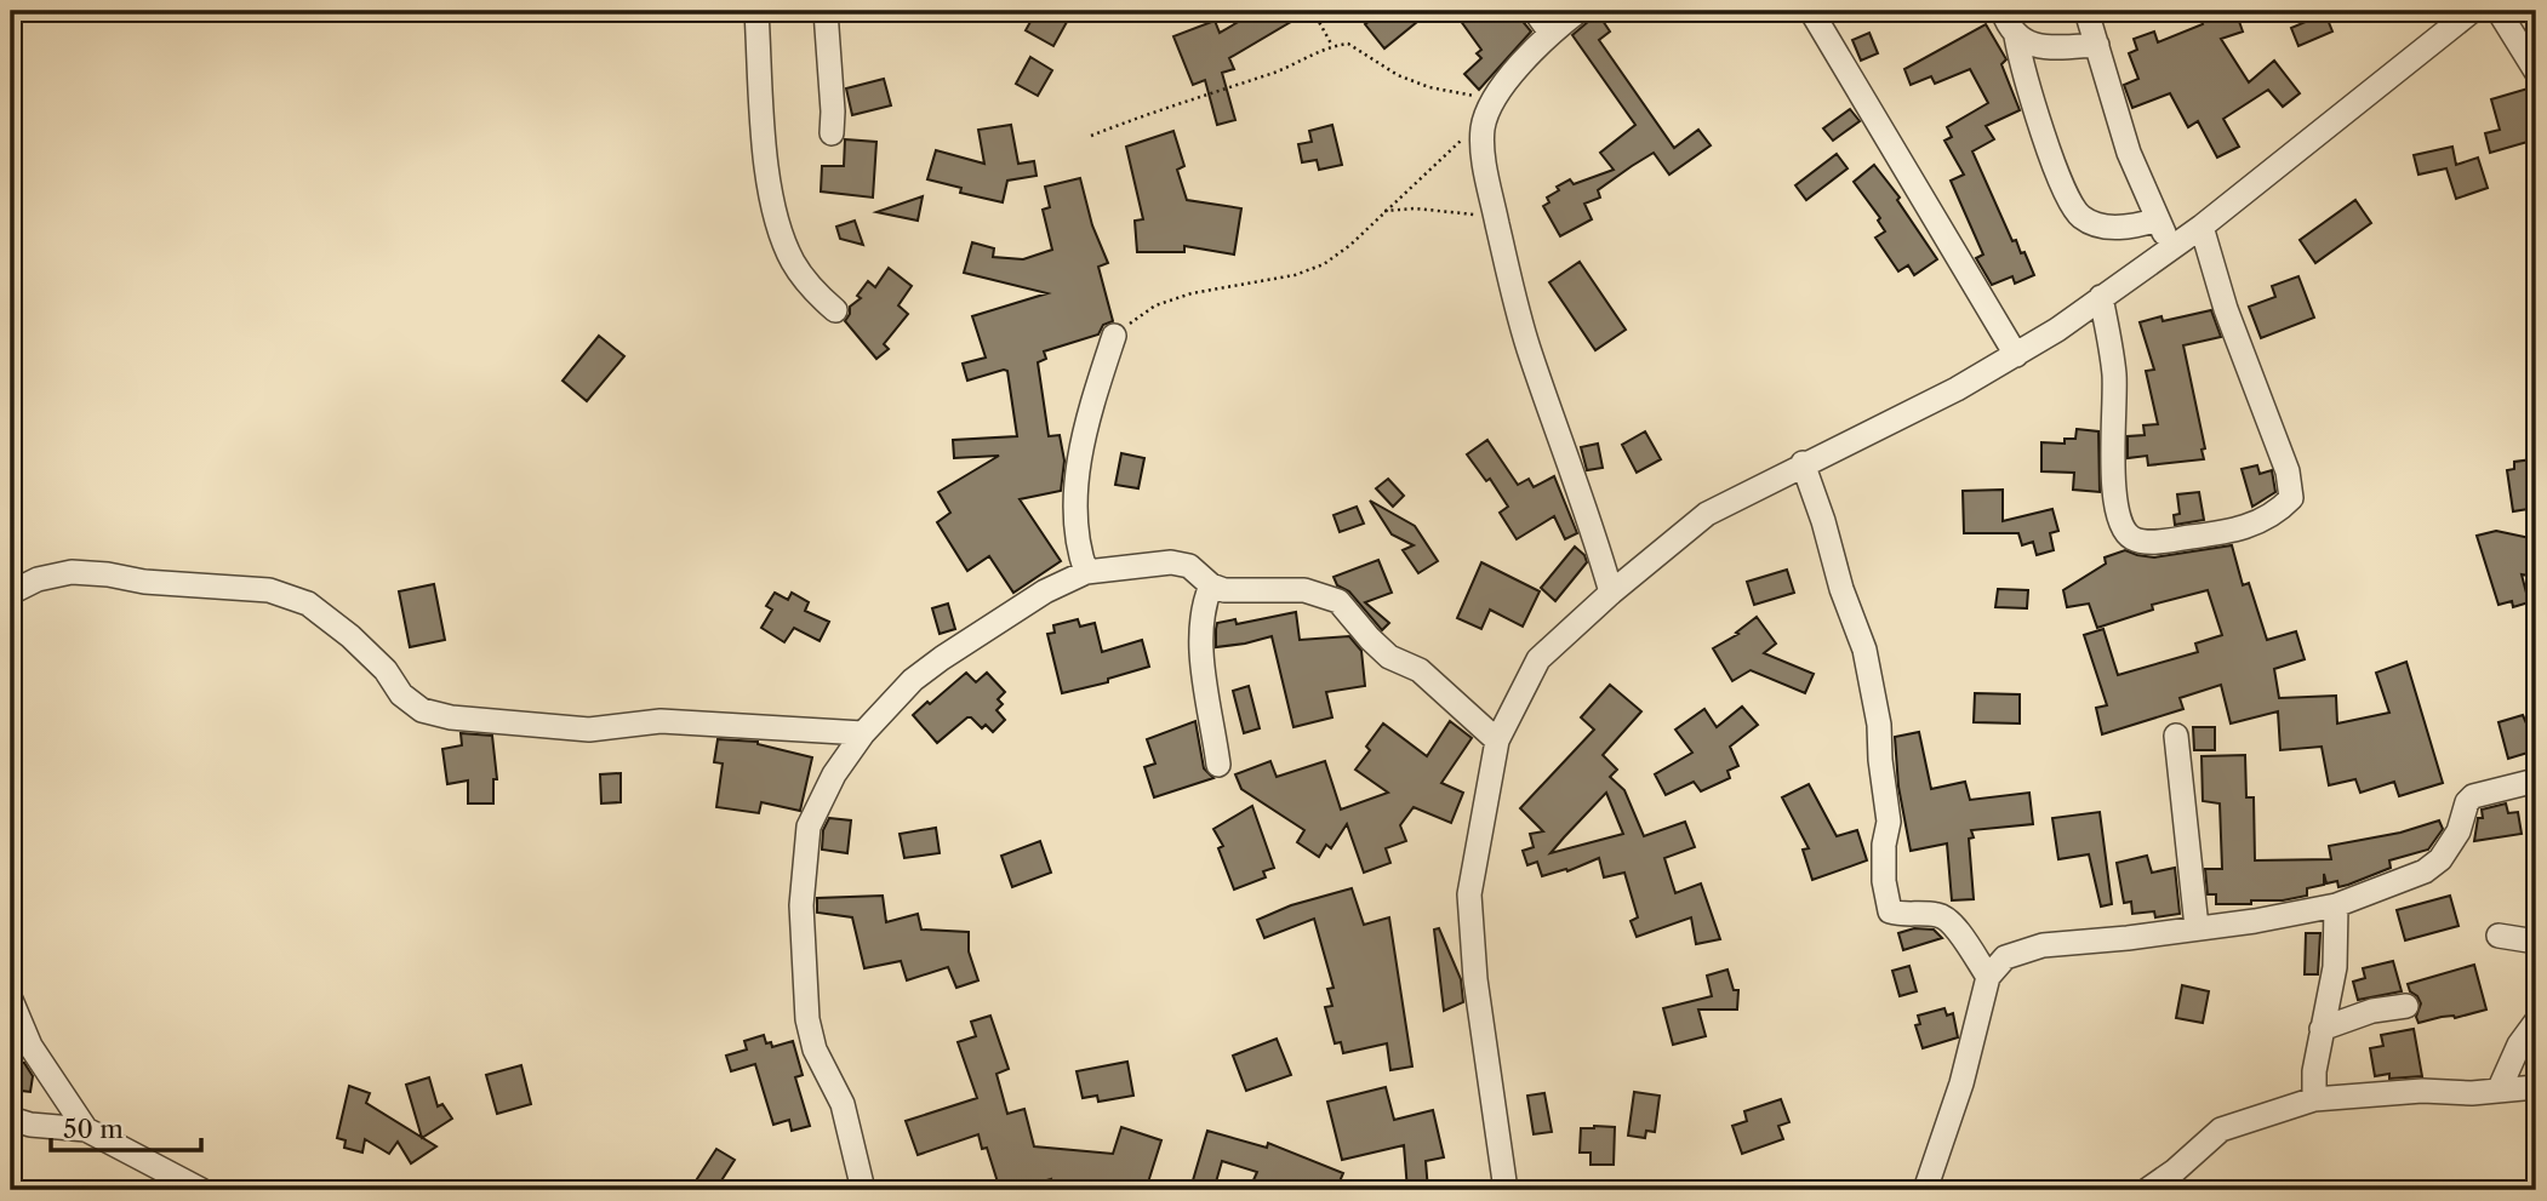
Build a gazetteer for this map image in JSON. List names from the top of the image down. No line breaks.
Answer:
{"scale_bar":"50 m"}
